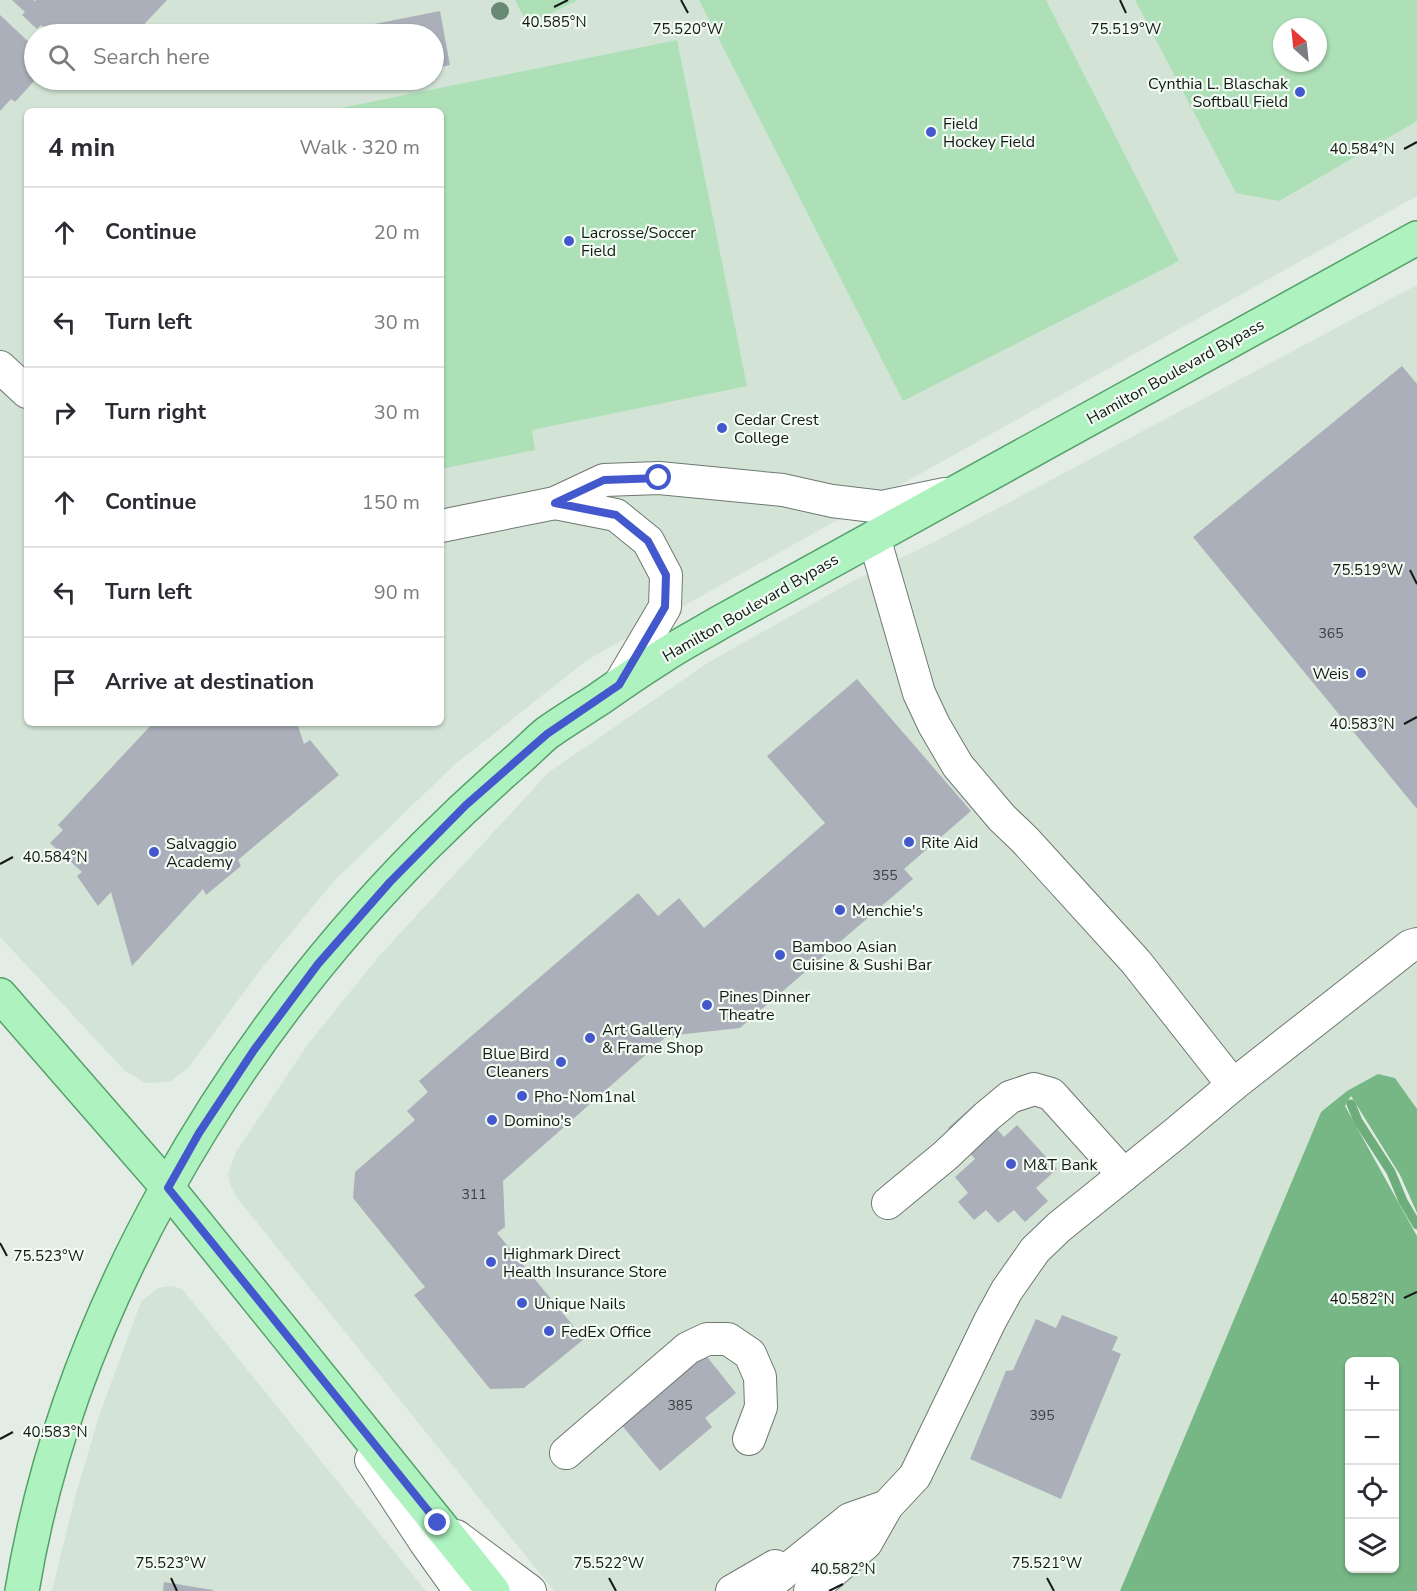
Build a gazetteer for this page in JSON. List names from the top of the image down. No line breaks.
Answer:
{"streets":{"main road":["Hamilton Boulevard Bypass"]},"places":["Cynthia L. Blaschak Softball Field","Field Hockey Field","Lacrosse/Soccer Field","Cedar Crest College","Weis","Rite Aid","Salvaggio Academy","Menchie's","Bamboo Asian Cuisine & Sushi Bar","Pines Dinner Theatre","Art Gallery & Frame Shop","Blue Bird Cleaners","Pho-Nom1nal","Domino's","M&T Bank","Highmark Direct Health Insurance Store","Unique Nails","FedEx Office"],"house_numbers":["365","355","311","385","395"],"north":"top left","page":{"search":"Search here","heading":["4 min","Walk · 320 m"],"list":[["Continue","20 m"],["Turn left","30 m"],["Turn right","30 m"],["Continue","150 m"],["Turn left","90 m"],"Arrive at destination"],"map_buttons":["+","−"]},"coordinates":["40.585°N","75.520°W","75.519°W","40.584°N","40.583°N","75.523°W","40.582°N","75.522°W","75.521°W"]}
